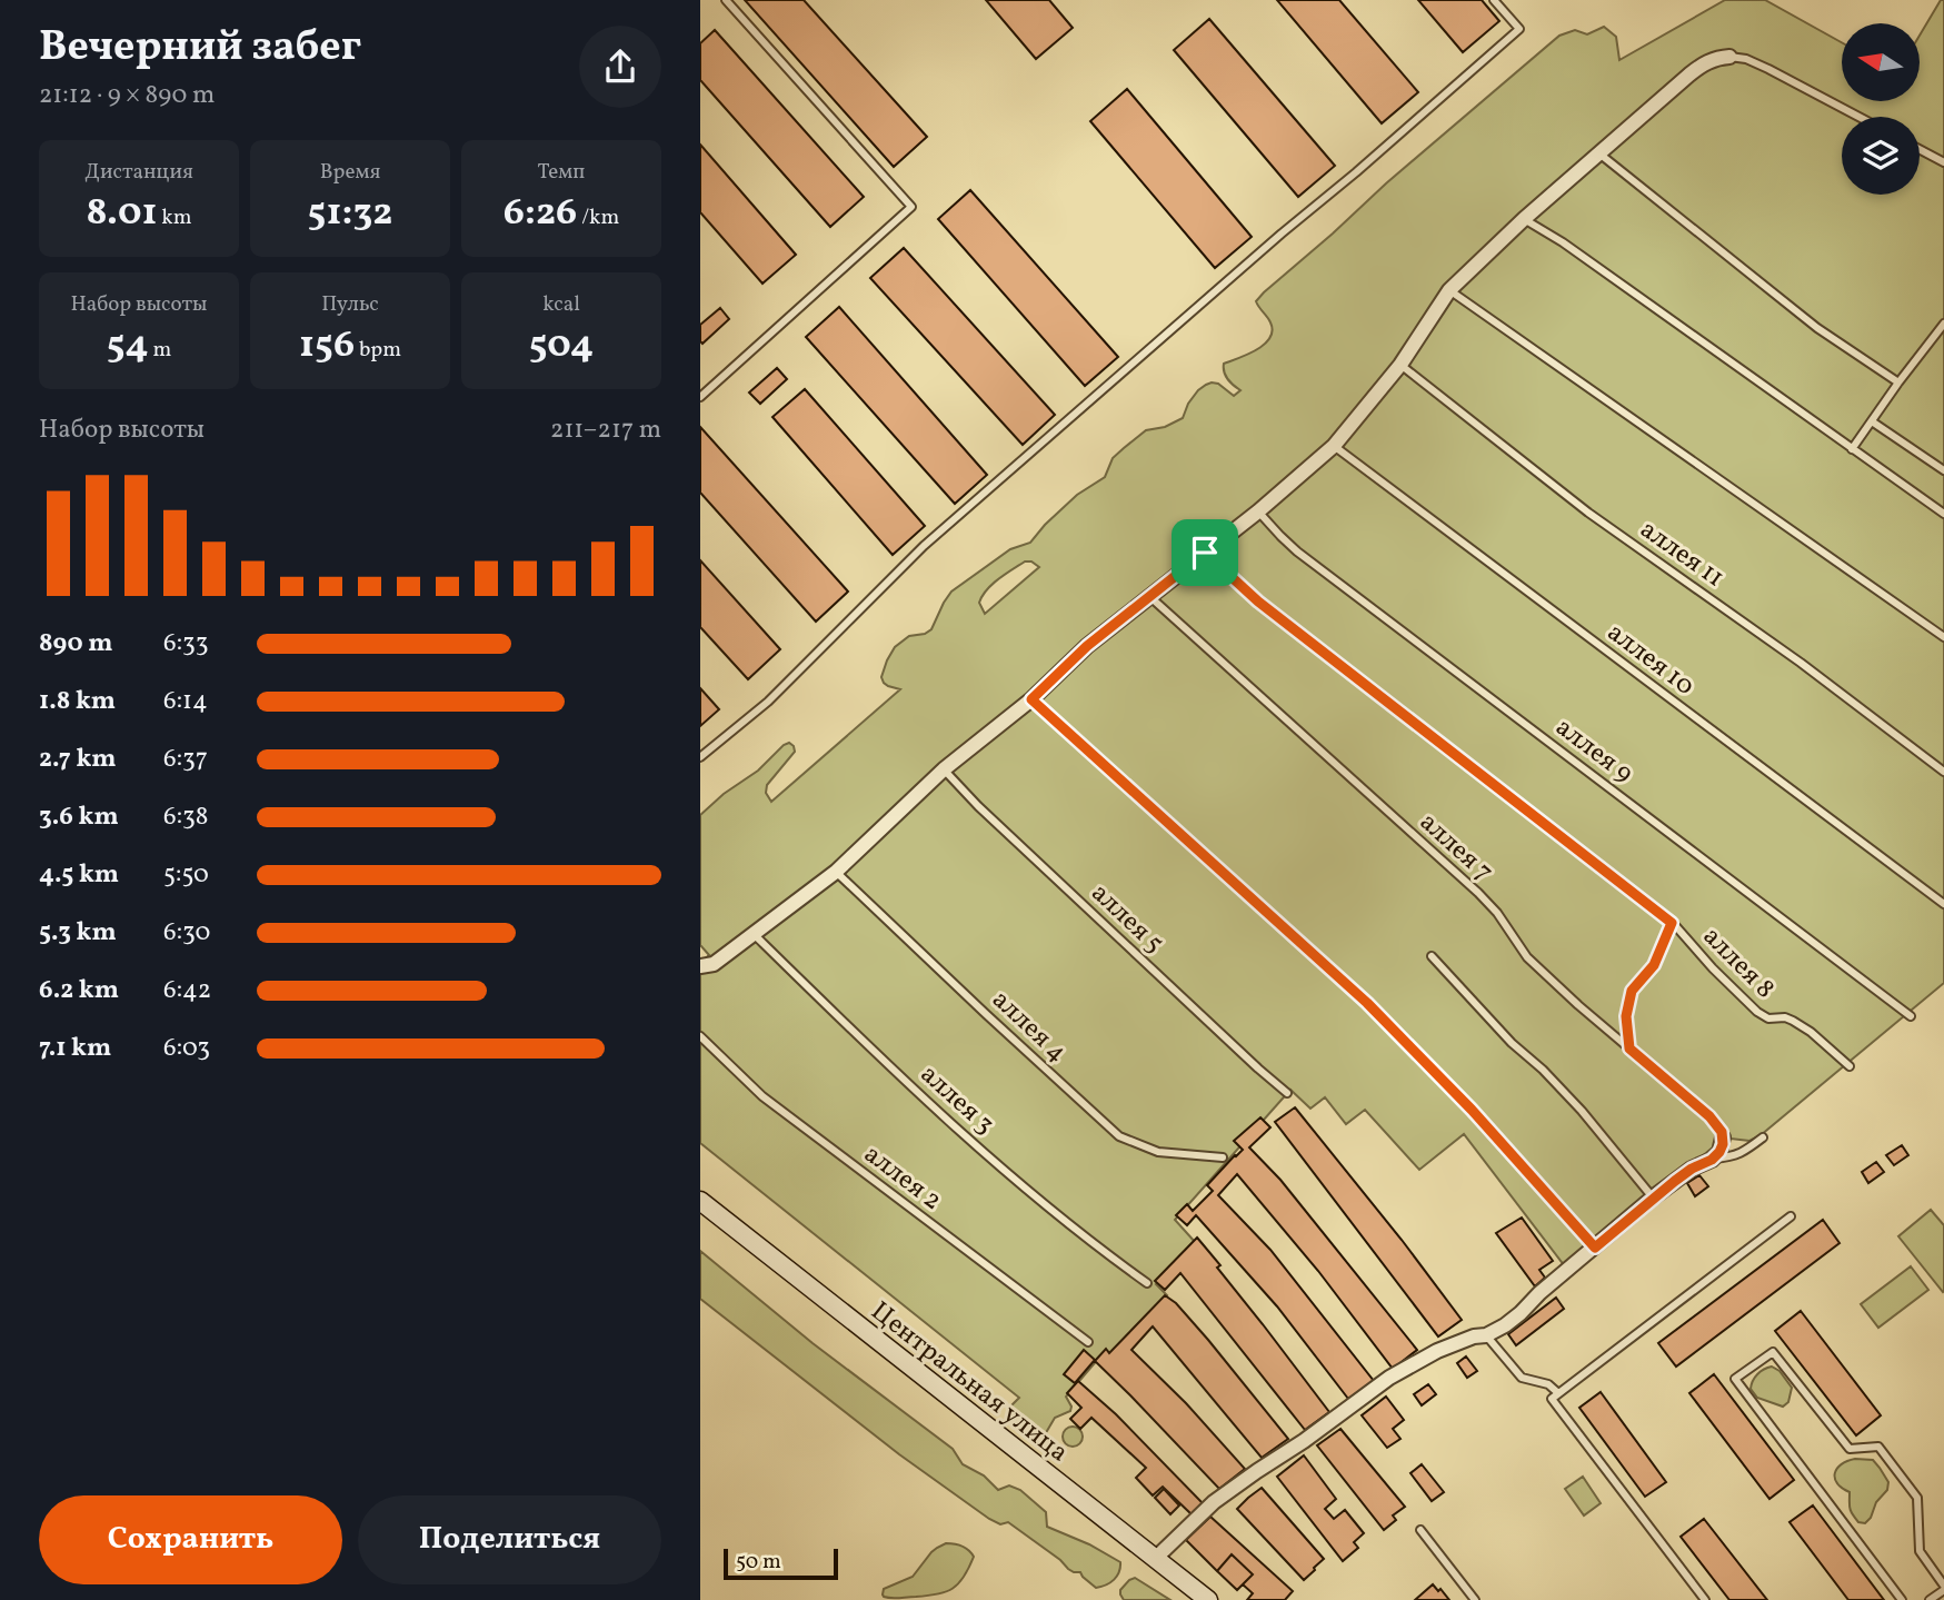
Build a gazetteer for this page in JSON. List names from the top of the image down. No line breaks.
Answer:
{"streets":{"street":["Центральная улица"],"lane":["аллея 11","аллея 10","аллея 9","аллея 7","аллея 5","аллея 8","аллея 4","аллея 3","аллея 2"]},"scale_bar":"50 m","north":"left","page":{"heading":["Вечерний забег","21:12 · 9 × 890 m"],"stats":[["Дистанция","8.01 km"],["Время","51:32"],["Темп","6:26 /km"],["Набор высоты","54 m"],["Пульс","156 bpm"],["kcal","504"]],"chart":["Набор высоты","211–217 m"],"list":[{"name":"890 m","note":"6:33"},{"name":"1.8 km","note":"6:14"},{"name":"2.7 km","note":"6:37"},{"name":"3.6 km","note":"6:38"},{"name":"4.5 km","note":"5:50"},{"name":"5.3 km","note":"6:30"},{"name":"6.2 km","note":"6:42"},{"name":"7.1 km","note":"6:03"}],"buttons":["Сохранить","Поделиться"],"scale":"50 m"}}
